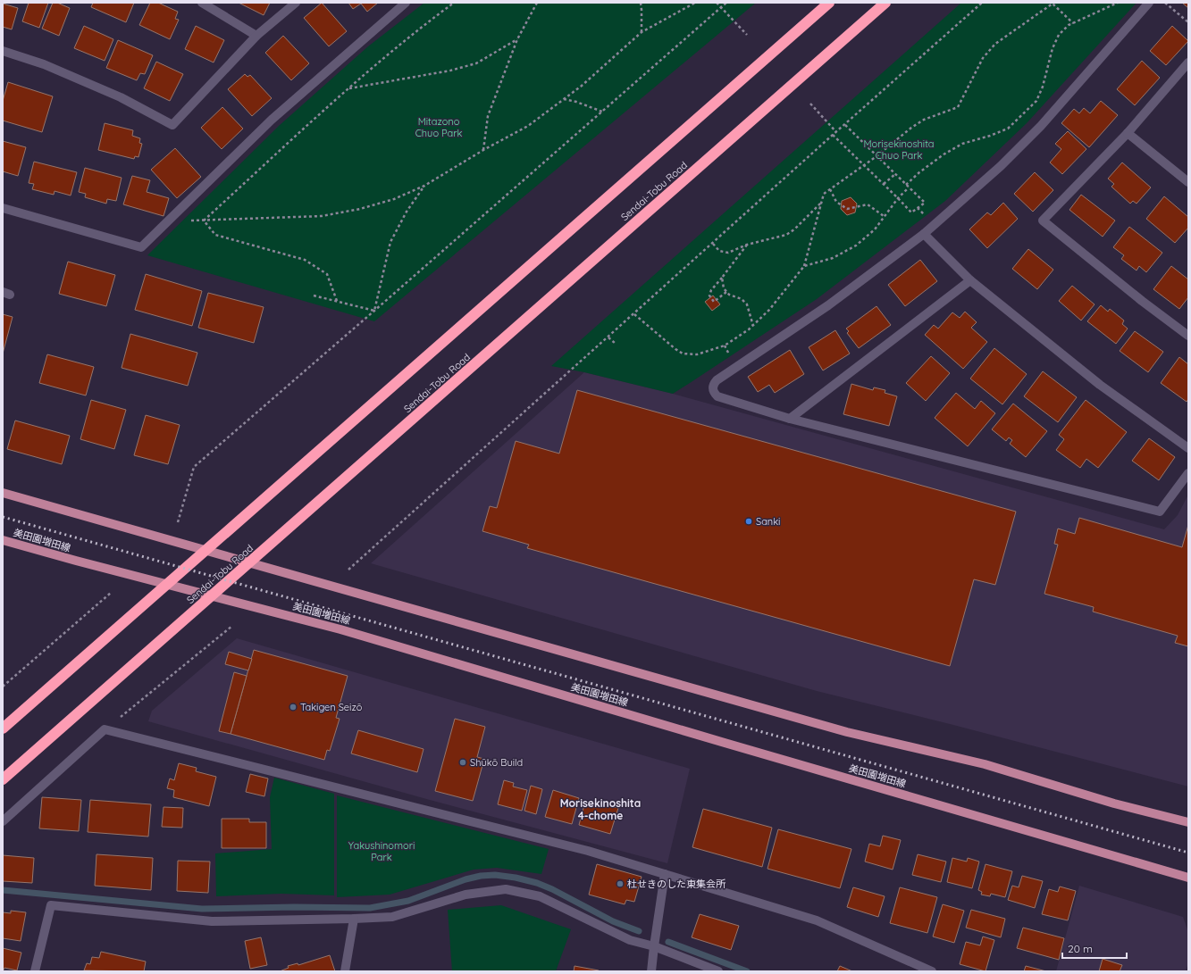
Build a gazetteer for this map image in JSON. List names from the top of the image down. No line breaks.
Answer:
{"streets":{"highway":["Sendai-Tobu Road"],"main road":["美田園増田線"]},"districts":["Morisekinoshita 4-chome"],"parks":["Mitazono Chuo Park","Morisekinoshita Chuo Park","Yakushinomori Park"],"places":["Sanki","Takigen Seizō","Shūkō Build","杜せきのした東集会所"],"scale_bar":"20 m"}
